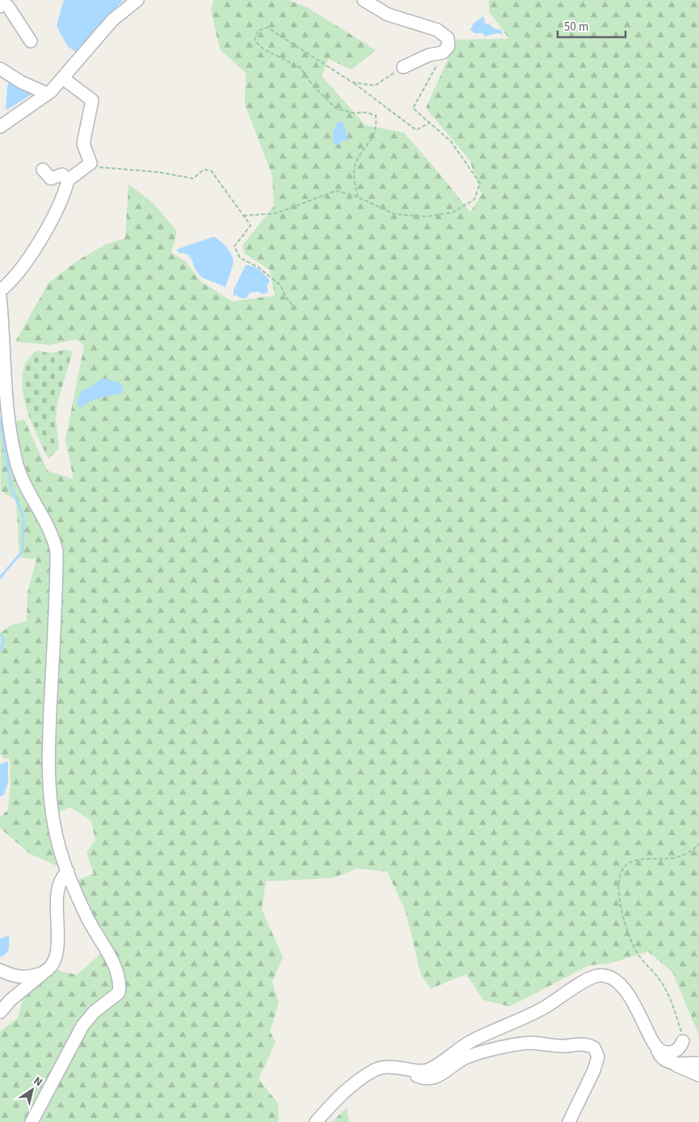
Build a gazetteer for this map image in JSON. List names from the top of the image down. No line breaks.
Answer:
{"scale_bar":"50 m","north":"top right"}
